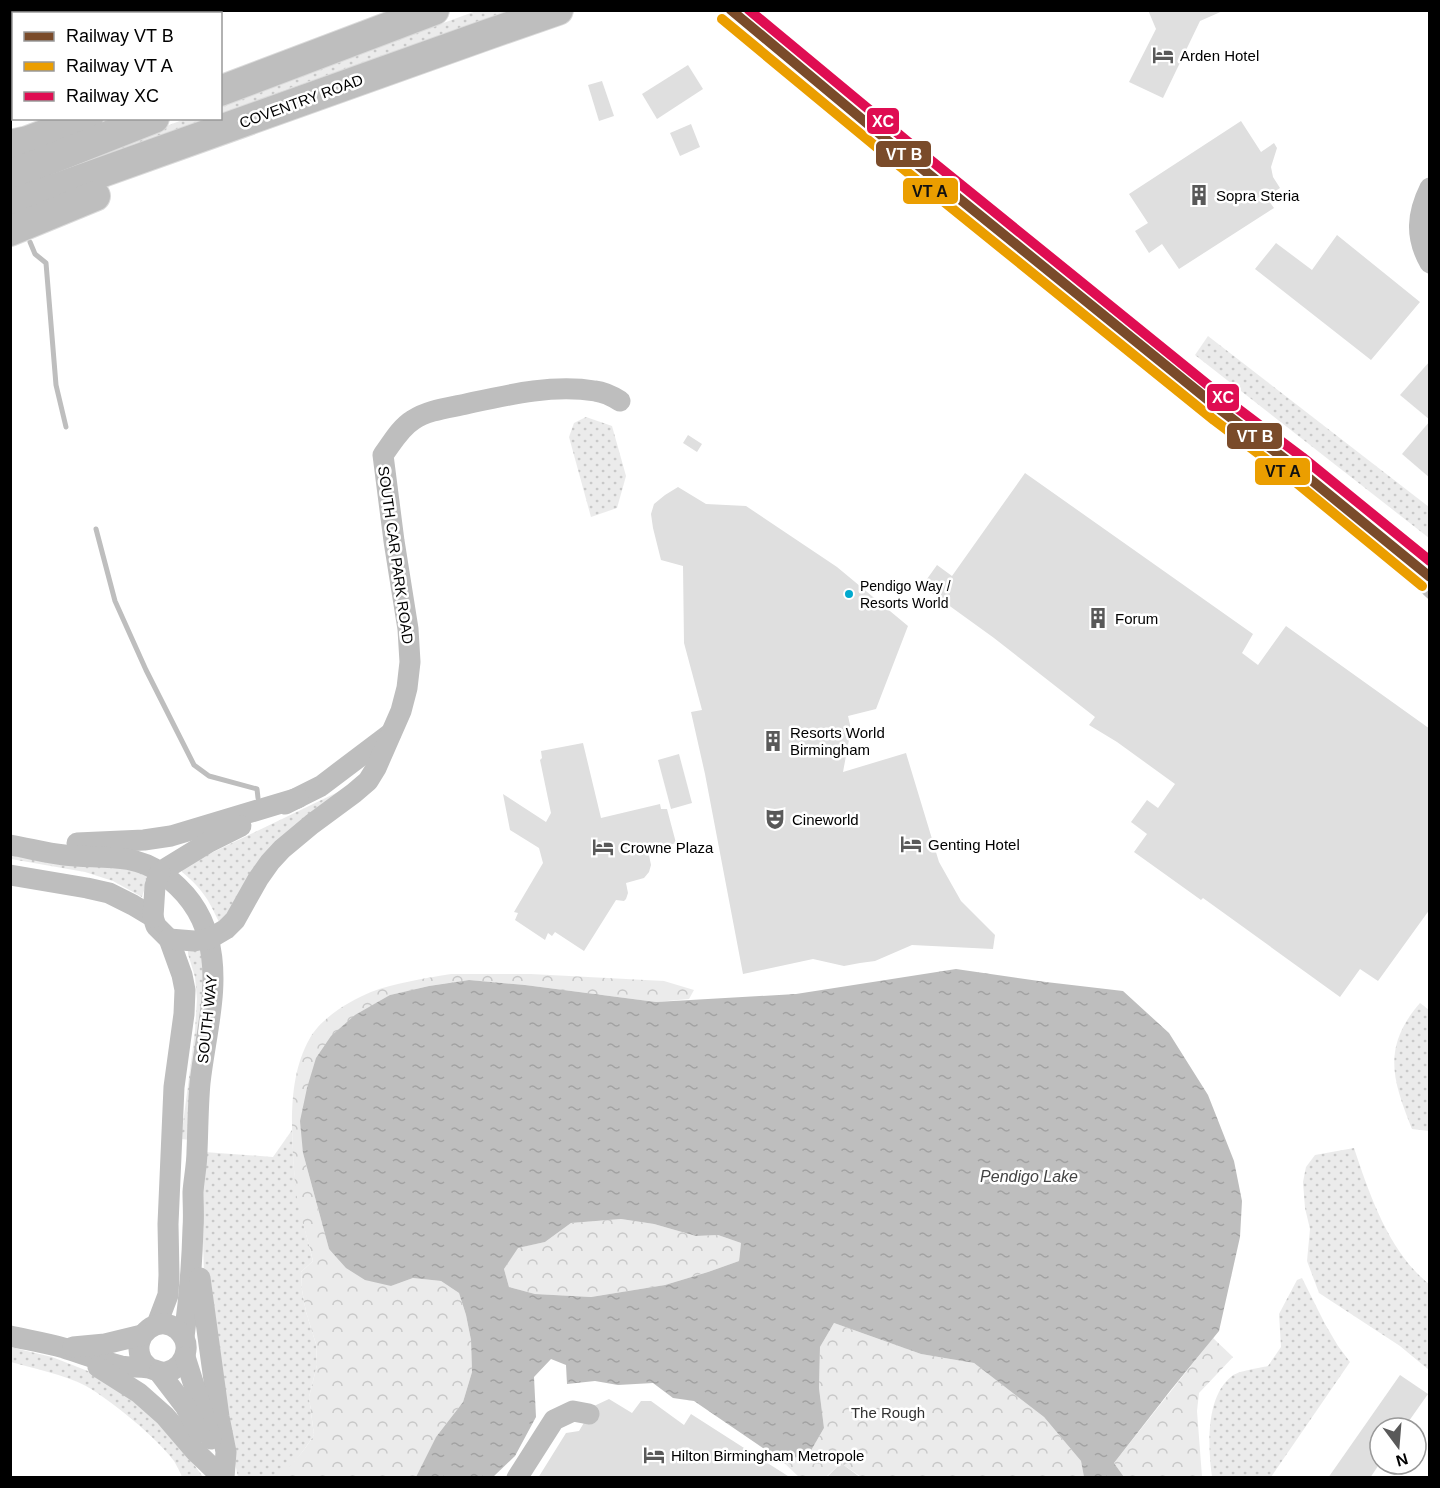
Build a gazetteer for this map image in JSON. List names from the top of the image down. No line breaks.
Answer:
{"streets":{"highway":["COVENTRY ROAD"],"street":["SOUTH CAR PARK ROAD","SOUTH WAY"]},"crossings":[["SOUTH CAR PARK ROAD","SOUTH WAY"]],"water":["Pendigo Lake"],"parks":["The Rough"],"places":{"hotel":["Arden Hotel","Genting Hotel","Crowne Plaza","Hilton Birmingham Metropole"],"building":["Sopra Steria","Forum","Resorts World Birmingham"],"other":["Pendigo Way / Resorts World"],"theatre":["Cineworld"]},"lines":["rail line XC"],"legend":["Railway VT B","Railway VT A","Railway XC"],"north":"bottom"}
